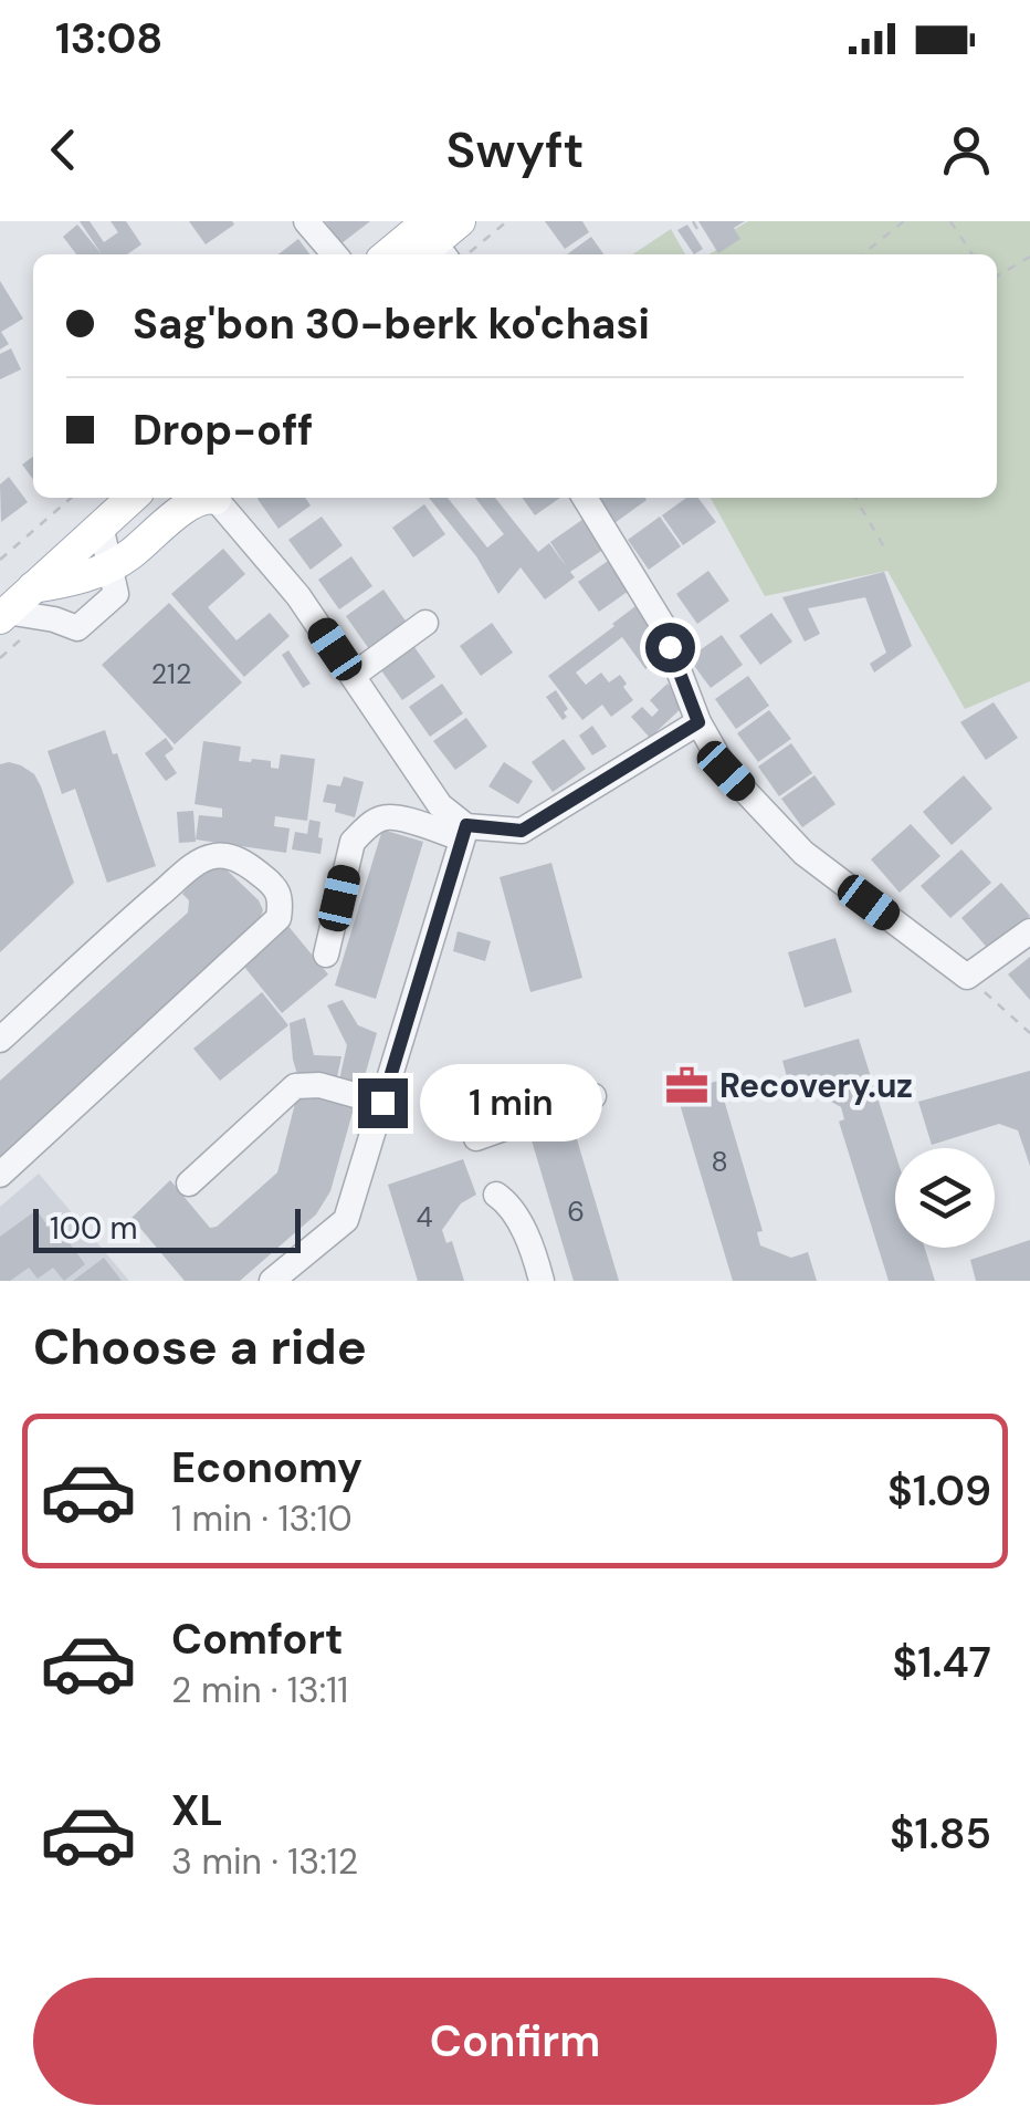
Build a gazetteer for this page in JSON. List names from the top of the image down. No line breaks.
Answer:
{"places":{"office":["Recovery.uz"]},"house_numbers":["212","8","6","4"],"scale_bar":"100 m","page":{"status":"13:08","header":"Swyft","banner":["Sag'bon 30-berk ko'chasi","Drop-off"],"bubble":"1 min","scale":"100 m","heading":"Choose a ride","list":[{"name":"Economy","note":"1 min · 13:10","value":"$1.09"},{"name":"Comfort","note":"2 min · 13:11","value":"$1.47"},{"name":"XL","note":"3 min · 13:12","value":"$1.85"}],"buttons":"Confirm"}}
